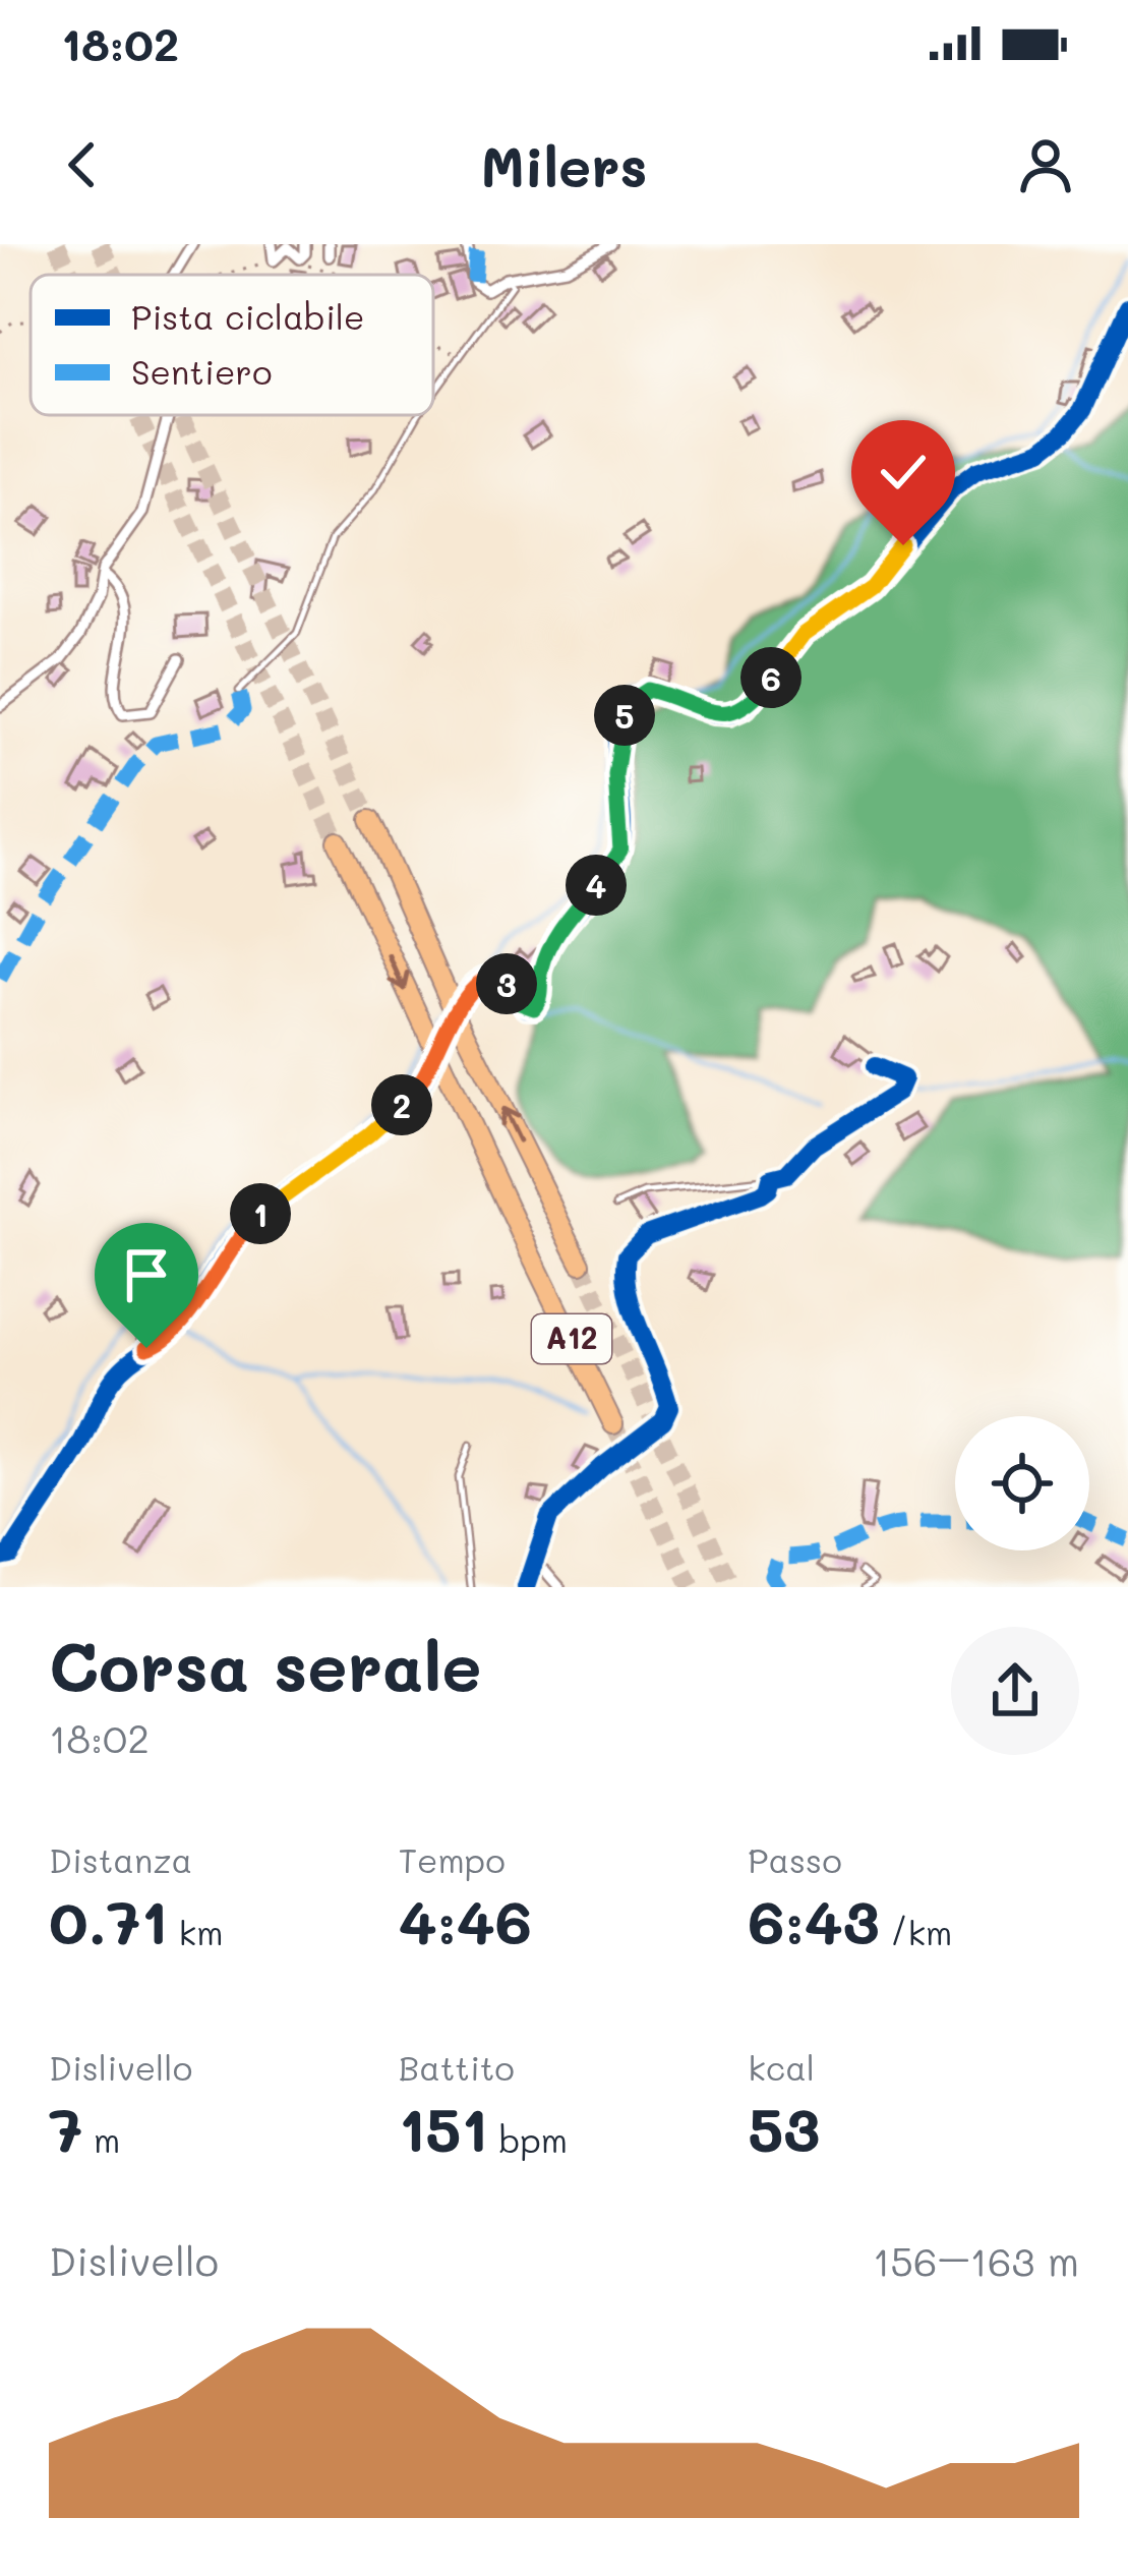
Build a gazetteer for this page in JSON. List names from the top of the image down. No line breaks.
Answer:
{"streets":{"highway":["A12"]},"legend":["Pista ciclabile","Sentiero"],"page":{"status":"18:02","header":"Milers","pins":["6","5","4","3","2","1"],"heading":["Corsa serale","18:02"],"stats":[["Distanza","0.71 km"],["Tempo","4:46"],["Passo","6:43 /km"],["Dislivello","7 m"],["Battito","151 bpm"],["kcal","53"]],"chart":["Dislivello","156–163 m"]}}
